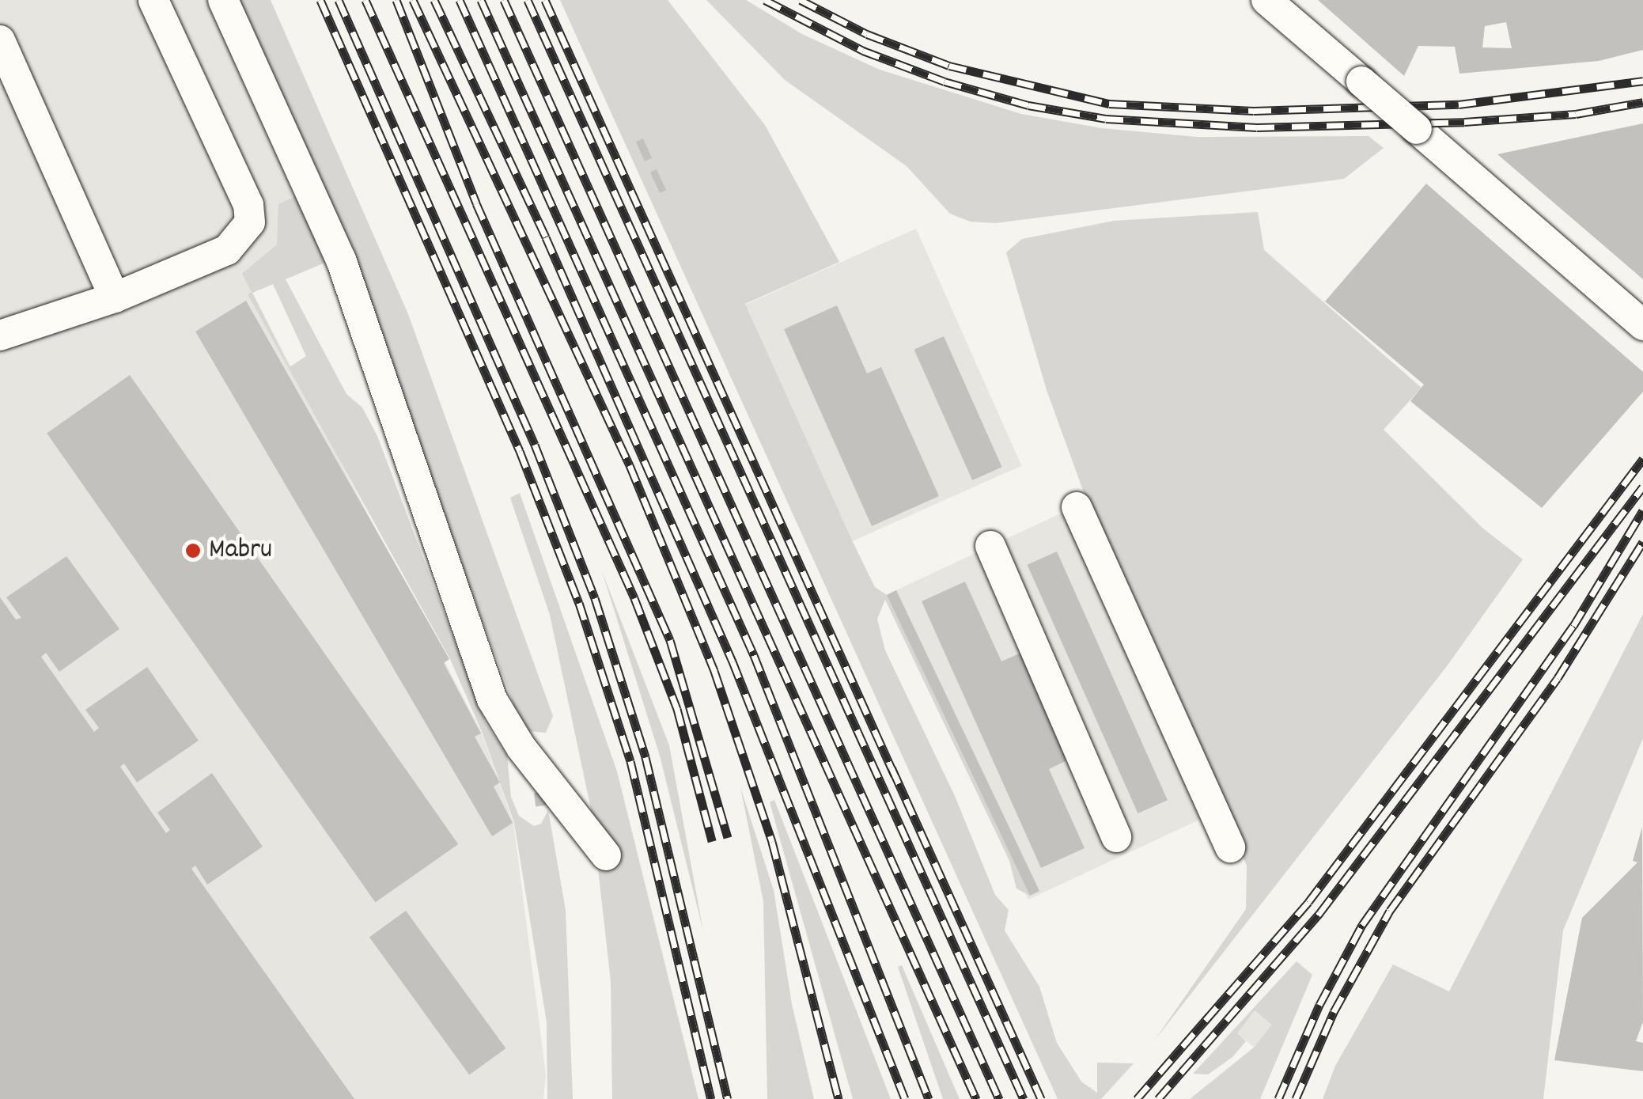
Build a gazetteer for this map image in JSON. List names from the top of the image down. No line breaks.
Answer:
{"places":["Mabru"]}
